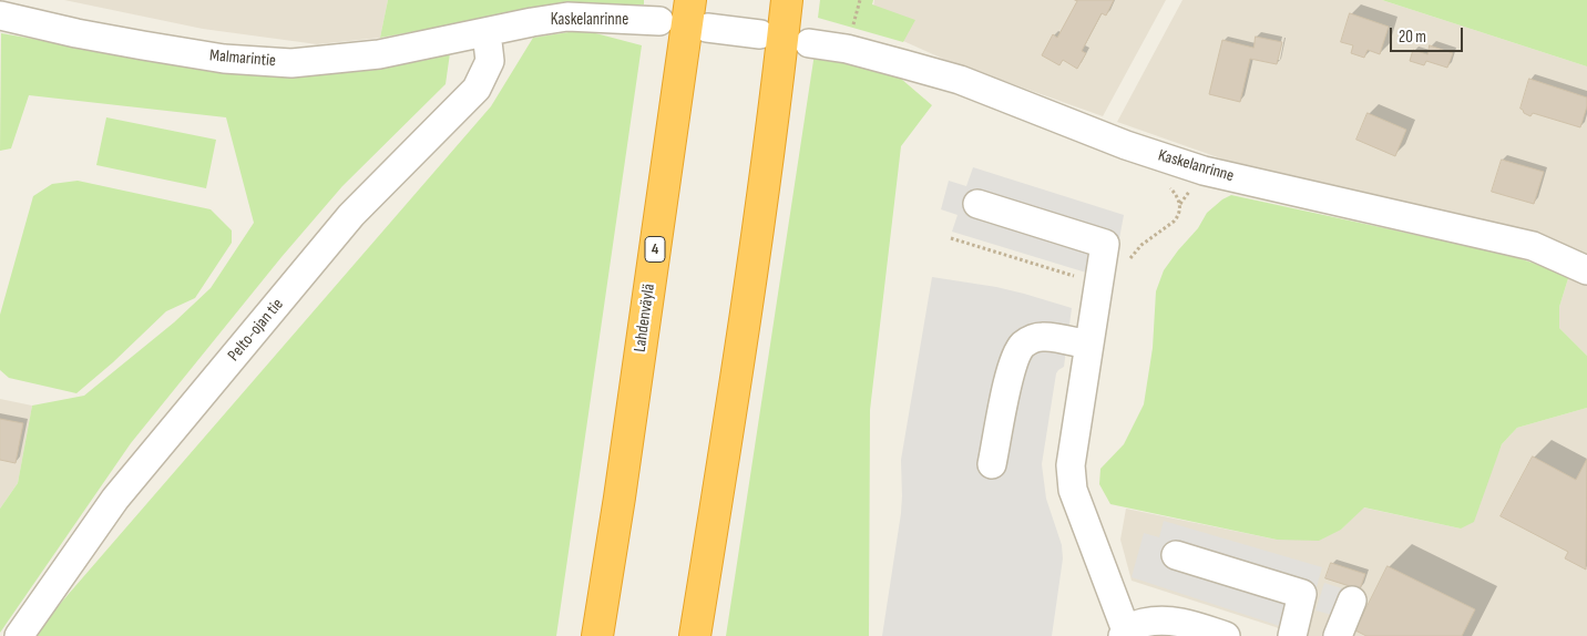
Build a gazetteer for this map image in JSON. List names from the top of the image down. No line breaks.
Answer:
{"streets":{"highway":["4","Lahdenväylä"],"street":["Kaskelanrinne","Malmarintie","Pelto-ojan tie"]},"crossings":[["Kaskelanrinne","Malmarintie"],["Kaskelanrinne","Pelto-ojan tie"],["Malmarintie","Pelto-ojan tie"]],"scale_bar":"20 m"}
